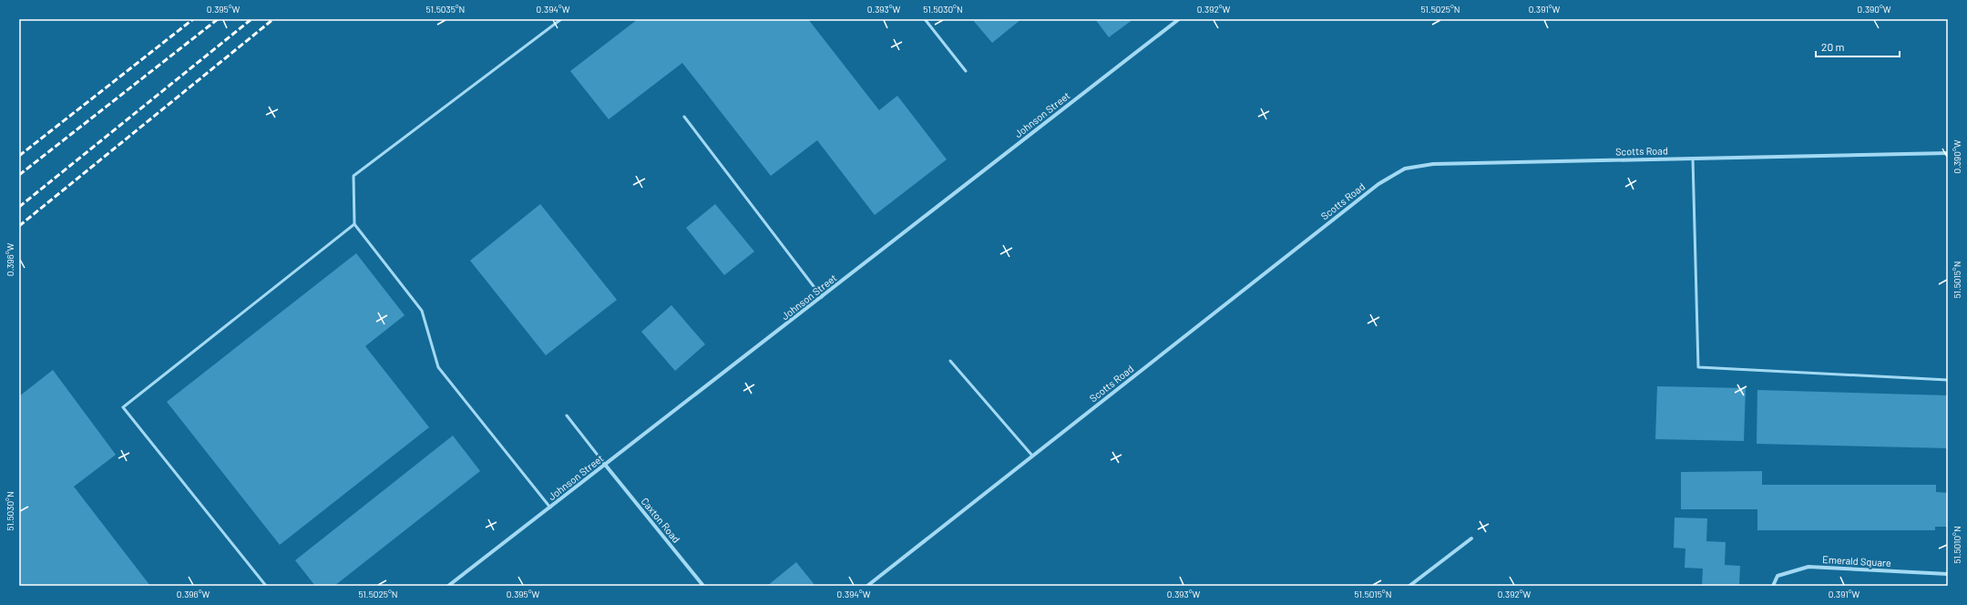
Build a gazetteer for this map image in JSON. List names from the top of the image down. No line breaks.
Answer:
{"streets":{"street":["Johnson Street","Scotts Road","Caxton Road","Emerald Square"]},"crossings":[["Johnson Street","Caxton Road"]],"scale_bar":"20 m","coordinates":["0.395°W","51.5035°N","0.394°W","0.393°W","51.5030°N","0.392°W","51.5025°N","0.391°W","0.390°W","0.396°W","51.5015°N","51.5010°N"]}
